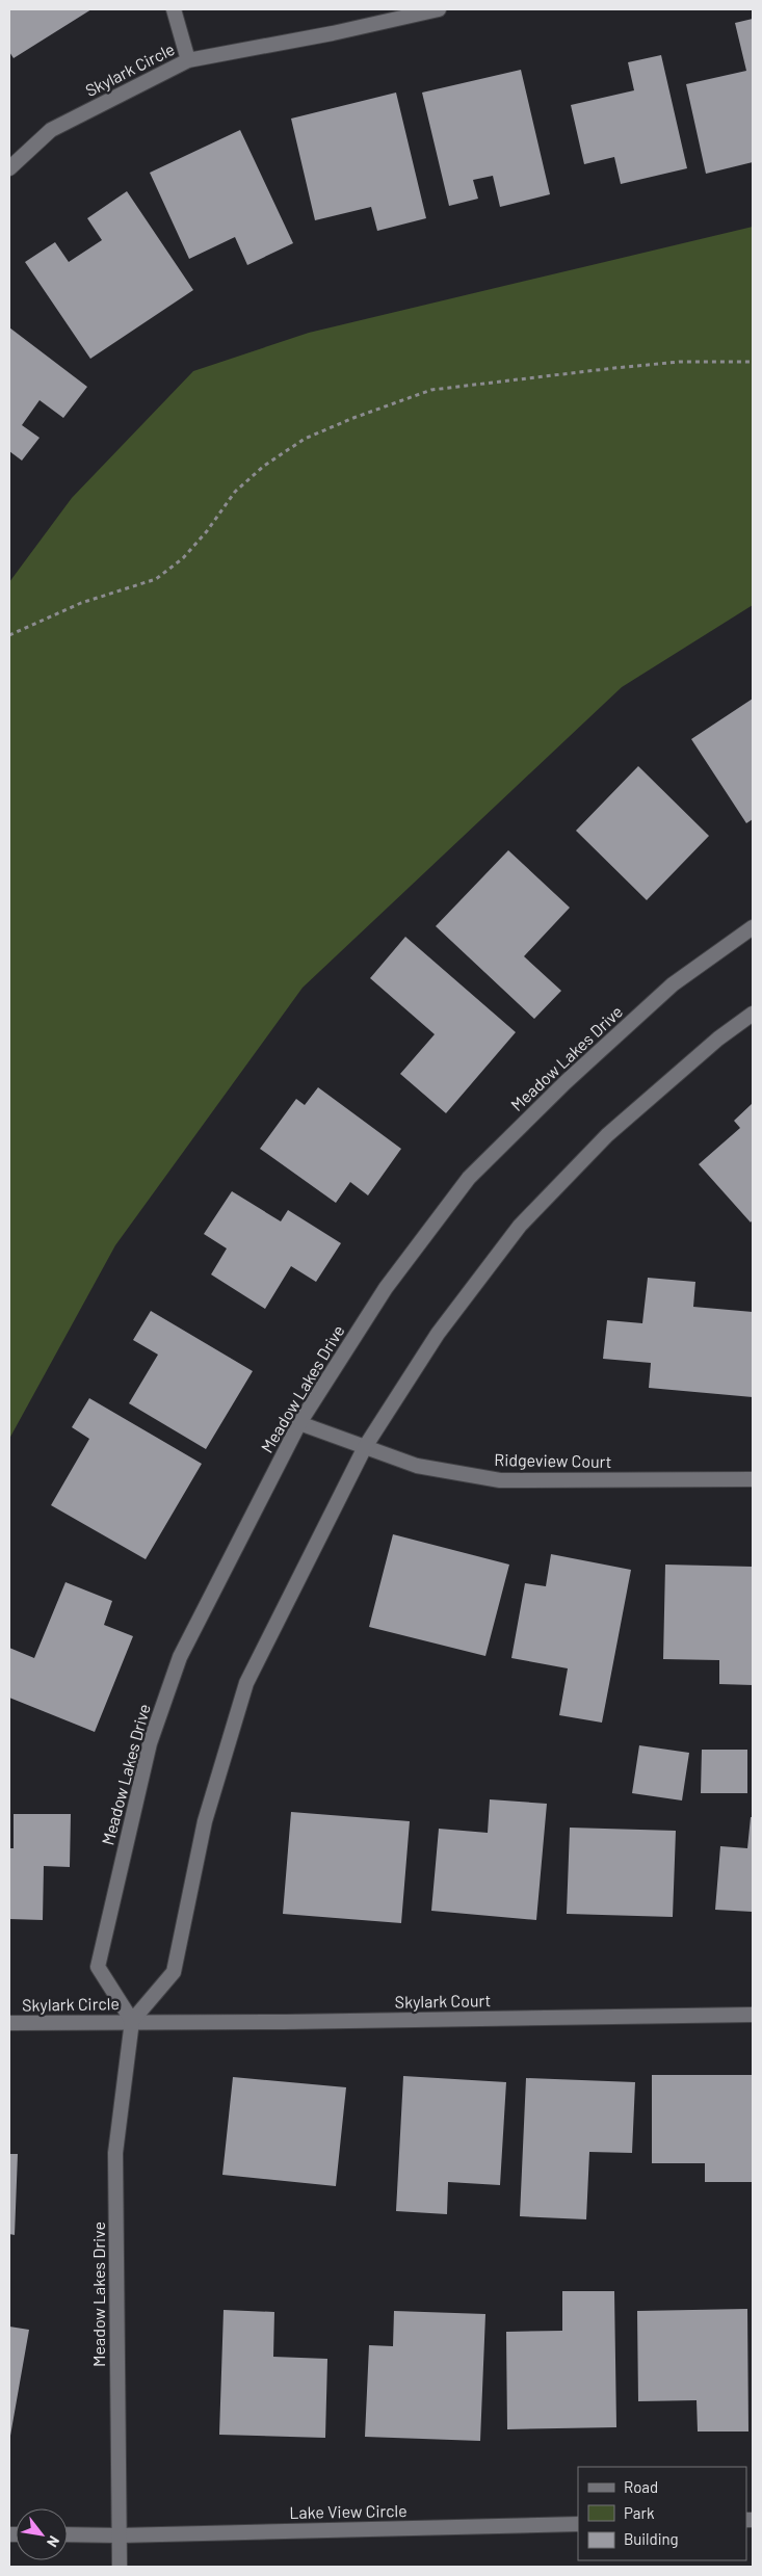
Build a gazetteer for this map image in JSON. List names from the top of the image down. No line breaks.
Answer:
{"streets":{"street":["Skylark Circle","Meadow Lakes Drive","Ridgeview Court","Skylark Court","Lake View Circle"]},"crossings":[["Skylark Circle","Meadow Lakes Drive"],["Skylark Circle","Skylark Court"],["Meadow Lakes Drive","Ridgeview Court"],["Meadow Lakes Drive","Skylark Court"],["Meadow Lakes Drive","Lake View Circle"]],"legend":["Road","Park","Building"],"north":"bottom right"}
